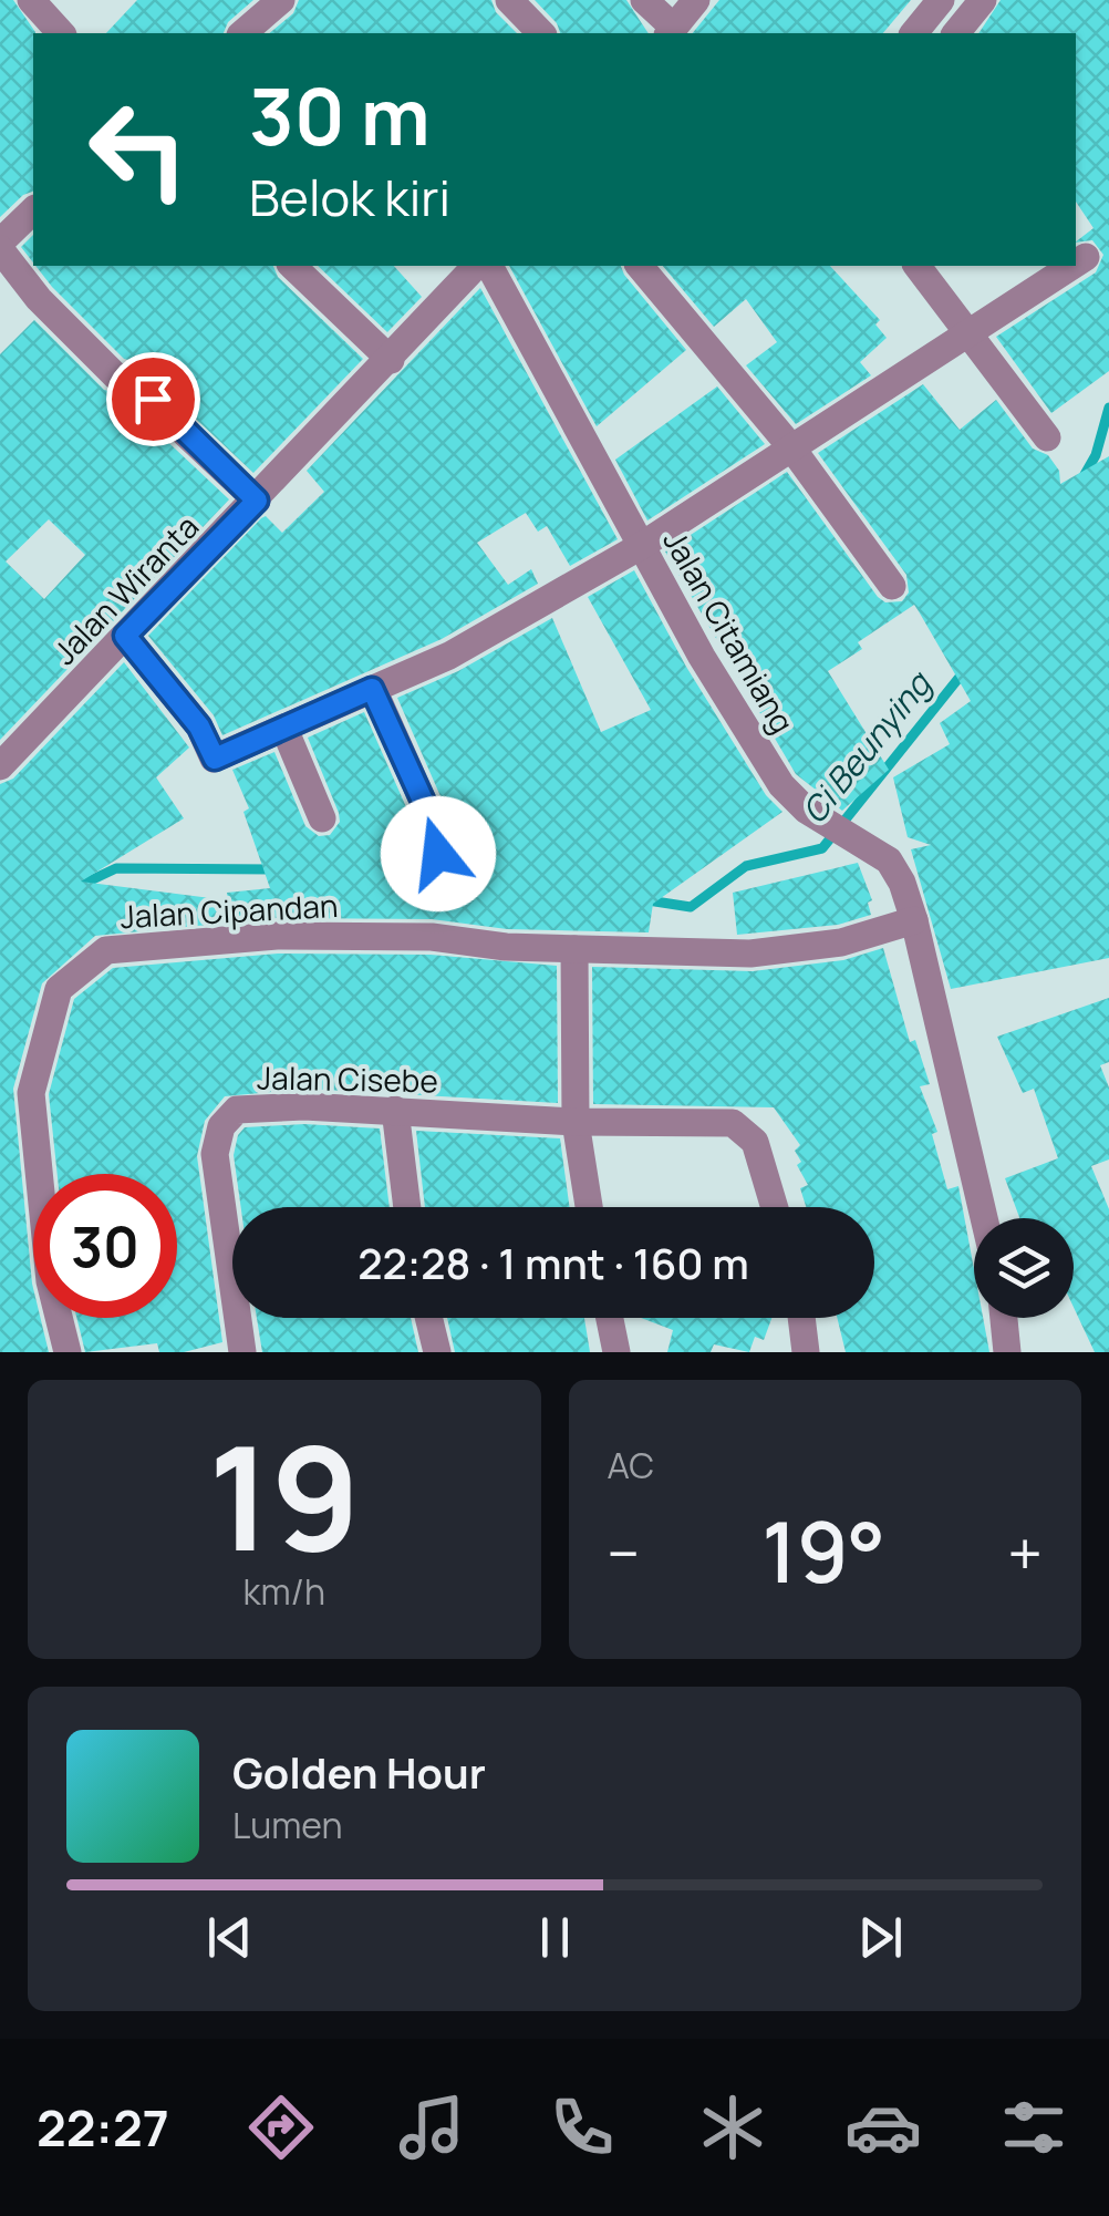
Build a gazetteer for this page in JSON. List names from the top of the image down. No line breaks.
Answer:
{"streets":{"street":["Jalan Wiranta","Jalan Citamiang","Jalan Cipandan","Jalan Cisebe"]},"crossings":[["Jalan Citamiang","Jalan Cipandan"]],"water":["Ci Beunying"],"page":{"turn":["30 m","Belok kiri"],"limit":"30","trip":"22:28 · 1 mnt · 160 m","tile":[["19","km/h"],"AC"],"heat":["−","19°","+"],"song":["Golden Hour","Lumen"],"tabs":"22:27"}}
